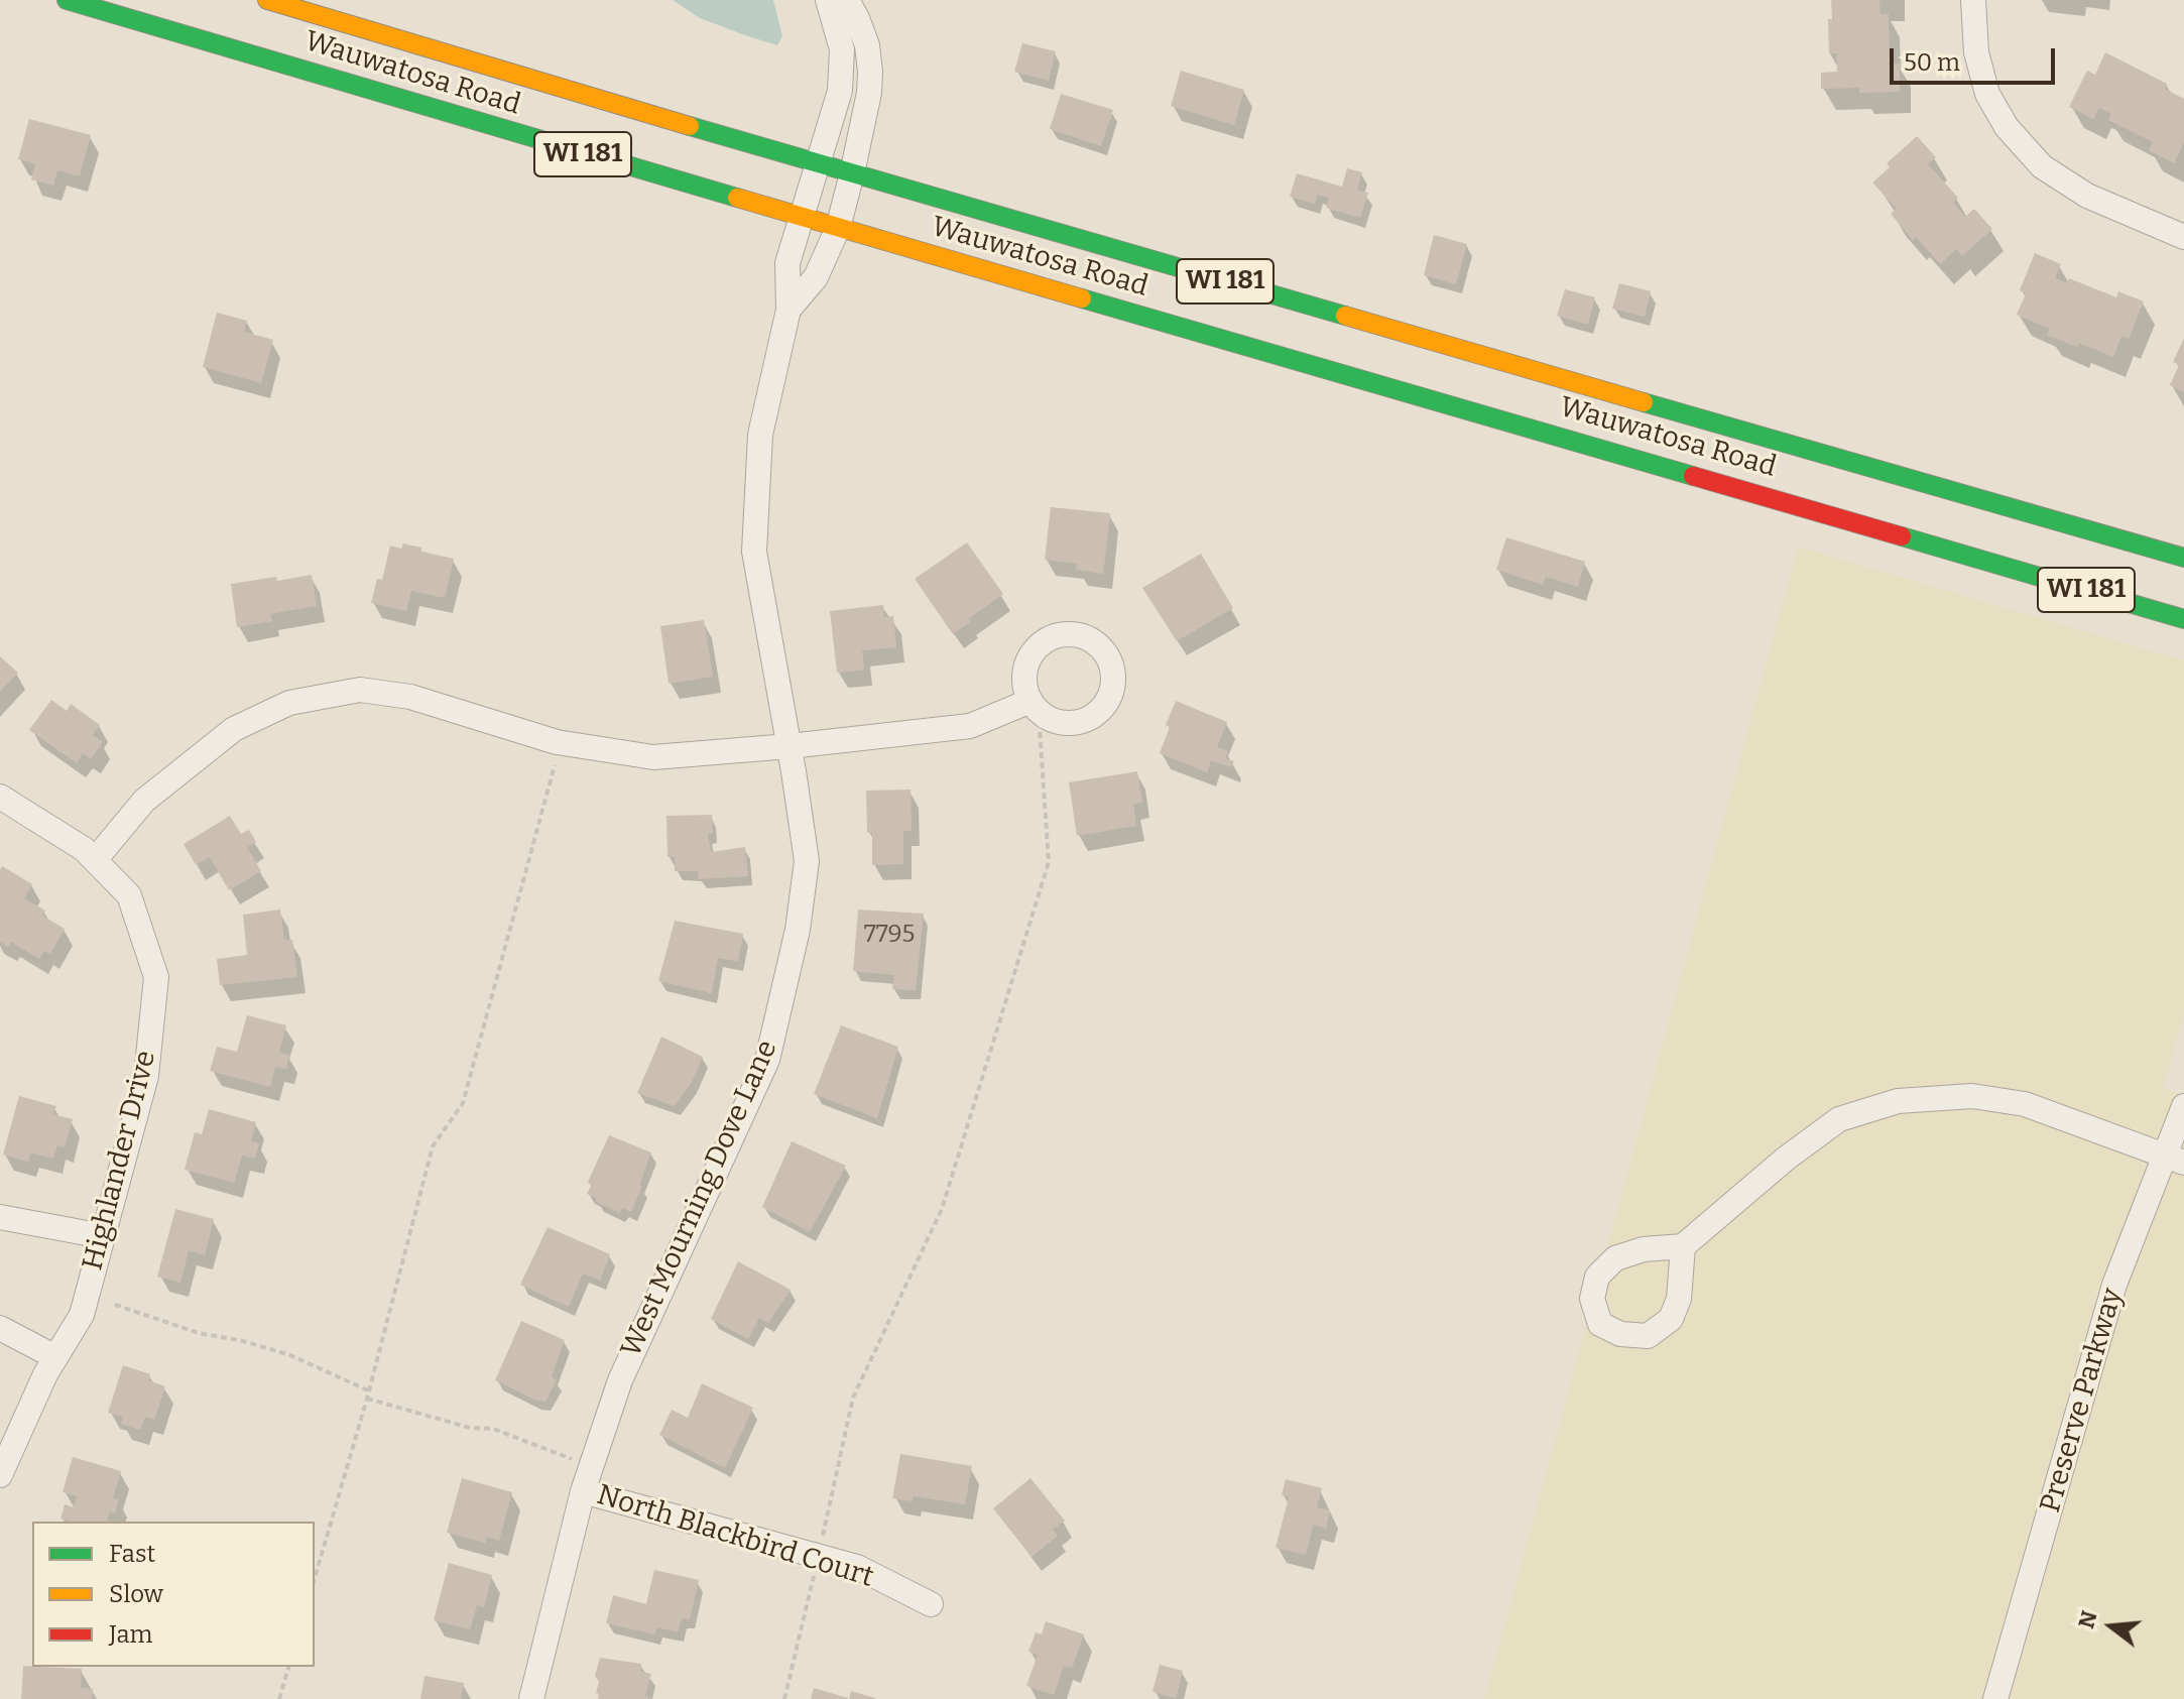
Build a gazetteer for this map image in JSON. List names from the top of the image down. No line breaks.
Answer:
{"streets":{"main road":["Wauwatosa Road","WI 181"],"street":["Highlander Drive","West Mourning Dove Lane","Preserve Parkway","North Blackbird Court"]},"crossings":[["West Mourning Dove Lane","North Blackbird Court"]],"house_numbers":["7795"],"legend":["Fast","Slow","Jam"],"scale_bar":"50 m","north":"left"}
